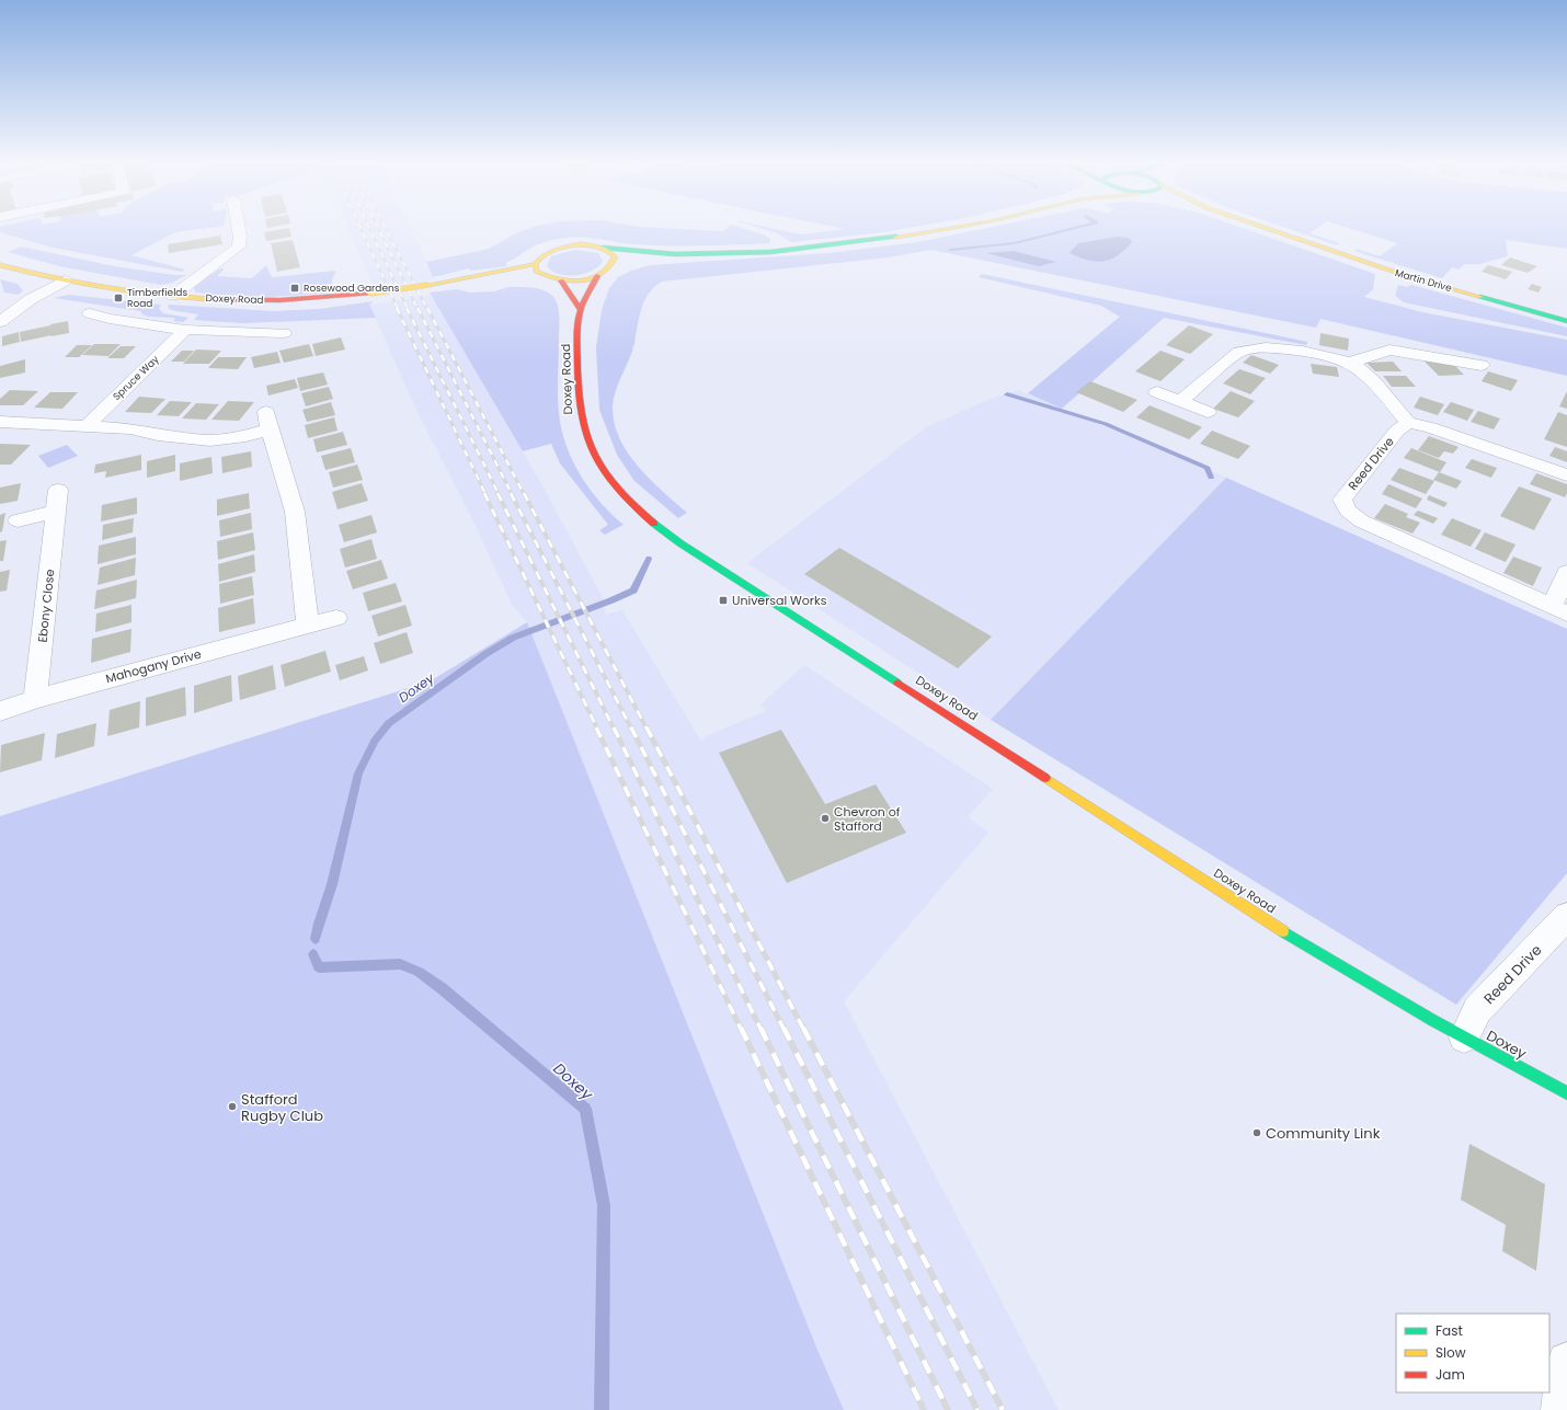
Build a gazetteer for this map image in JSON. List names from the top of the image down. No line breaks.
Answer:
{"streets":{"main road":["Martin Drive","Doxey Road","Doxey"],"street":["Spruce Way","Reed Drive","Ebony Close","Mahogany Drive"]},"crossings":[["Doxey Road","Doxey"],["Reed Drive","Doxey"],["Ebony Close","Mahogany Drive"]],"water":["Doxey"],"places":{"transit":["Rosewood Gardens","Timberfields Road","Universal Works"],"other":["Chevron of Stafford","Stafford Rugby Club","Community Link"]},"legend":["Fast","Slow","Jam"]}
